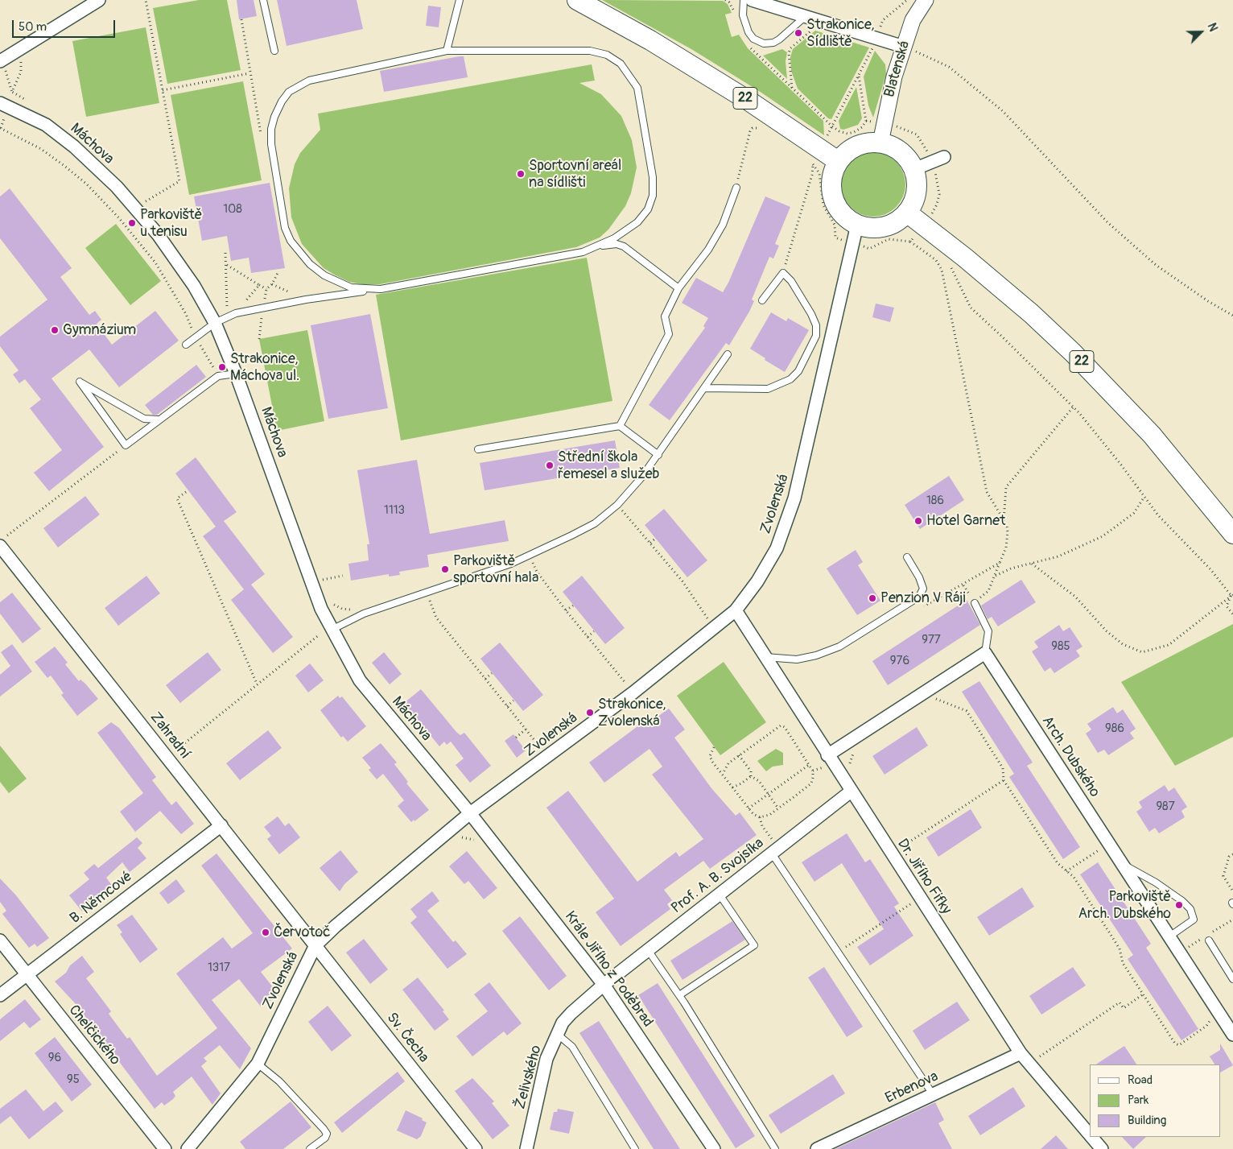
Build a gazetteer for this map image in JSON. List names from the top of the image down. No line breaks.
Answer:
{"streets":{"main road":["22"],"street":["Blatenská","Máchova","Zvolenská","Zahradní","Arch. Dubského","Prof. A. B. Svojsíka","Dr. Jiřího Fifky","B. Němcové","Krále Jiřího z Poděbrad","Chelčického","Sv. Čecha","Želivského","Erbenova"]},"crossings":[["Blatenská","22"],["Blatenská","Zvolenská"],["22","Zvolenská"],["Máchova","Zvolenská"],["Máchova","Krále Jiřího z Poděbrad"],["Zvolenská","Zahradní"],["Zvolenská","Dr. Jiřího Fifky"],["Zvolenská","Krále Jiřího z Poděbrad"],["Zvolenská","Sv. Čecha"],["Zahradní","B. Němcové"],["Zahradní","Sv. Čecha"],["Prof. A. B. Svojsíka","Dr. Jiřího Fifky"],["Prof. A. B. Svojsíka","Krále Jiřího z Poděbrad"],["Prof. A. B. Svojsíka","Želivského"],["Dr. Jiřího Fifky","Erbenova"],["B. Němcové","Chelčického"],["Krále Jiřího z Poděbrad","Želivského"]],"places":["Strakonice, Sídliště","Sportovní areál na sídlišti","Parkoviště u tenisu","Gymnázium","Strakonice, Máchova ul.","Střední škola řemesel a služeb","Hotel Garnet","Parkoviště sportovní hala","Penzion V Ráji","Strakonice, Zvolenská","Parkoviště Arch. Dubského","Červotoč"],"house_numbers":["108","186","1113","977","985","976","986","987","1317","96","95"],"legend":["Road","Park","Building"],"scale_bar":"50 m","north":"top right"}
